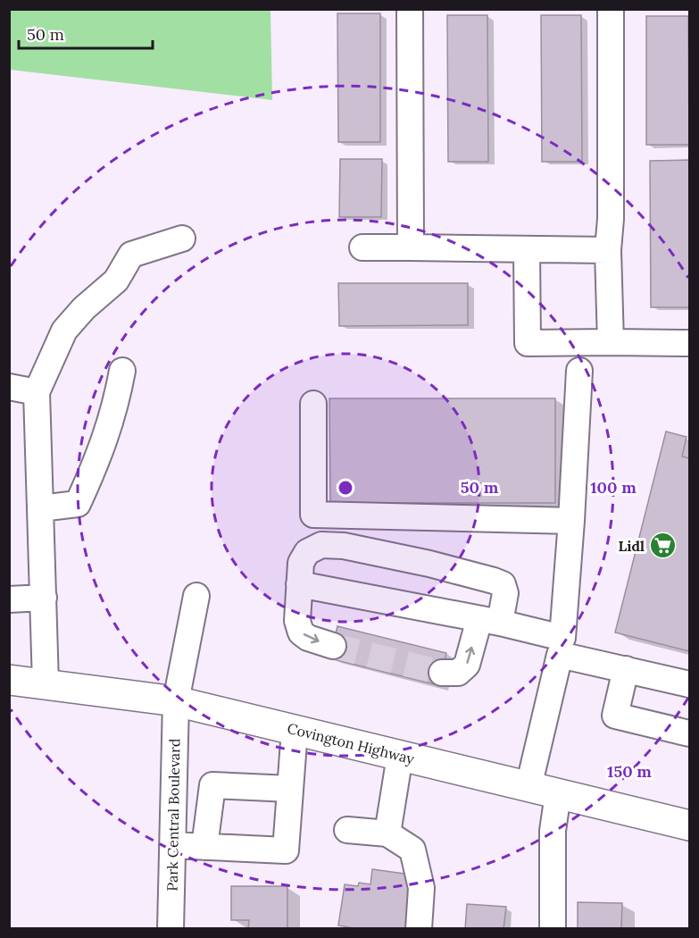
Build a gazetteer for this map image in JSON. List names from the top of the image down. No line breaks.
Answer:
{"streets":{"main road":["Covington Highway"],"street":["Park Central Boulevard"]},"crossings":[["Covington Highway","Park Central Boulevard"]],"places":{"supermarket":["Lidl"]},"scale_bar":"50 m","rings":["50 m","100 m","150 m"]}
